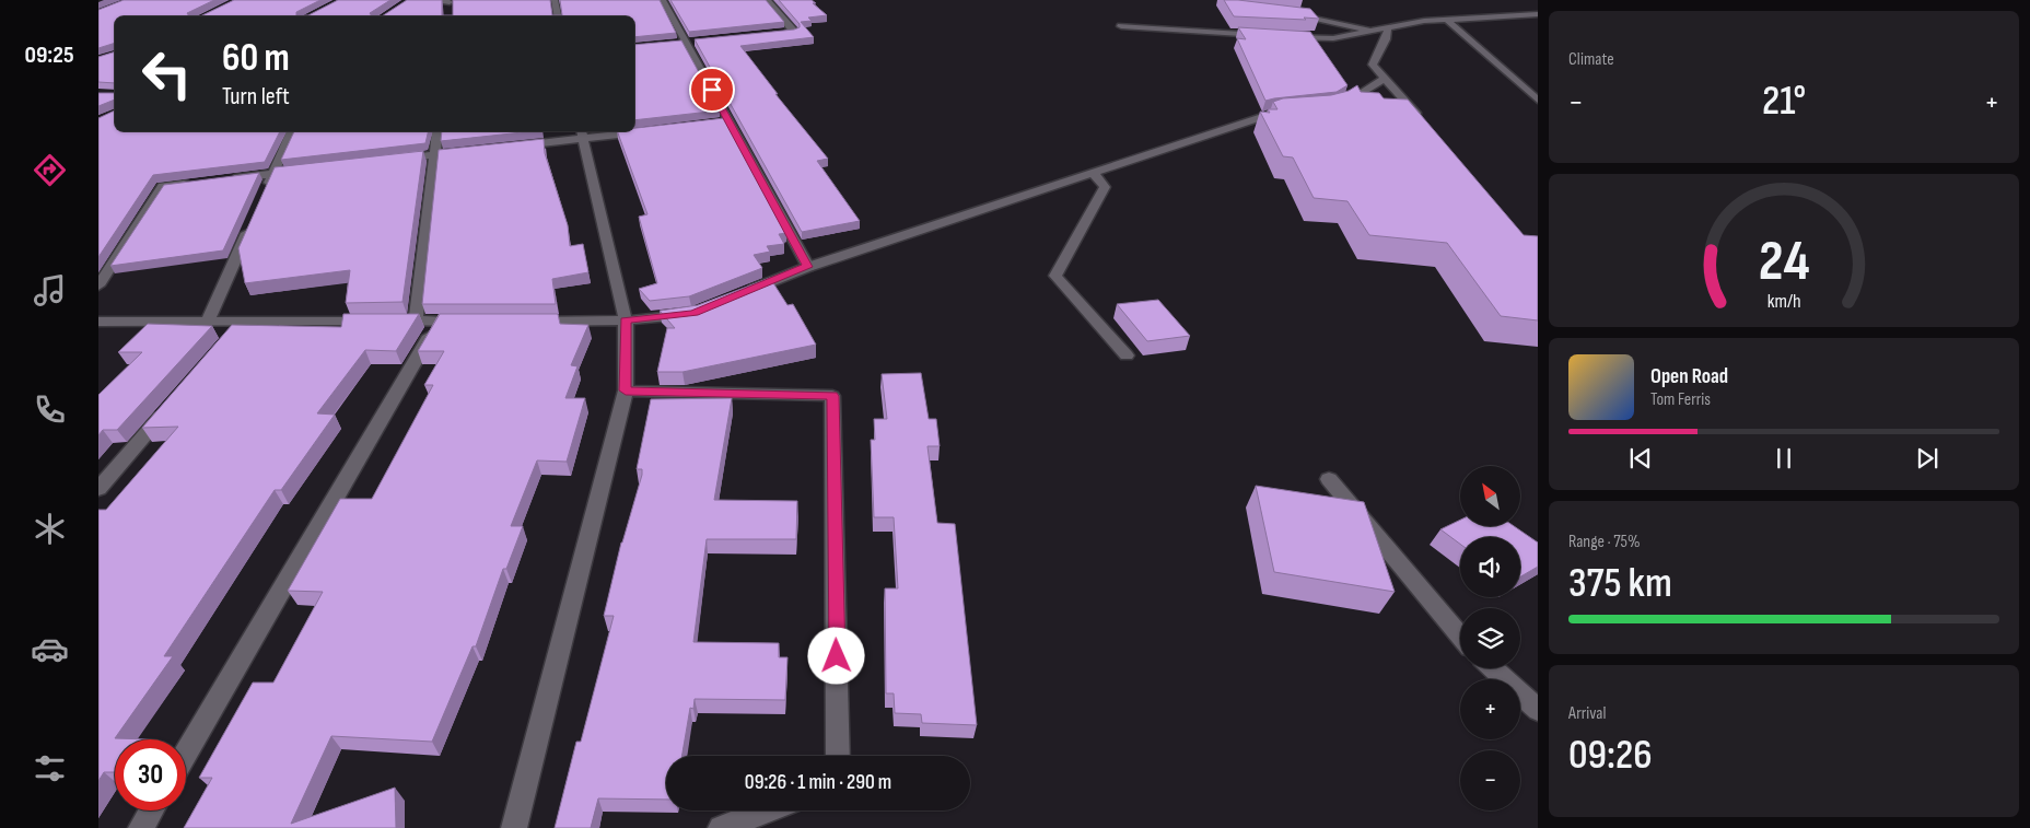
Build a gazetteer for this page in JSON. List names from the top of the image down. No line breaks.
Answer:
{"north":"top left","page":{"tabs":"09:25","tile":["Climate",["Range · 75%","375 km"],["Arrival","09:26"]],"turn":["60 m","Turn left"],"heat":["−","21°","+"],"song":["Open Road","Tom Ferris"],"map_buttons":["+","−"],"limit":"30","trip":"09:26 · 1 min · 290 m","gauge":["24","km/h"]}}
